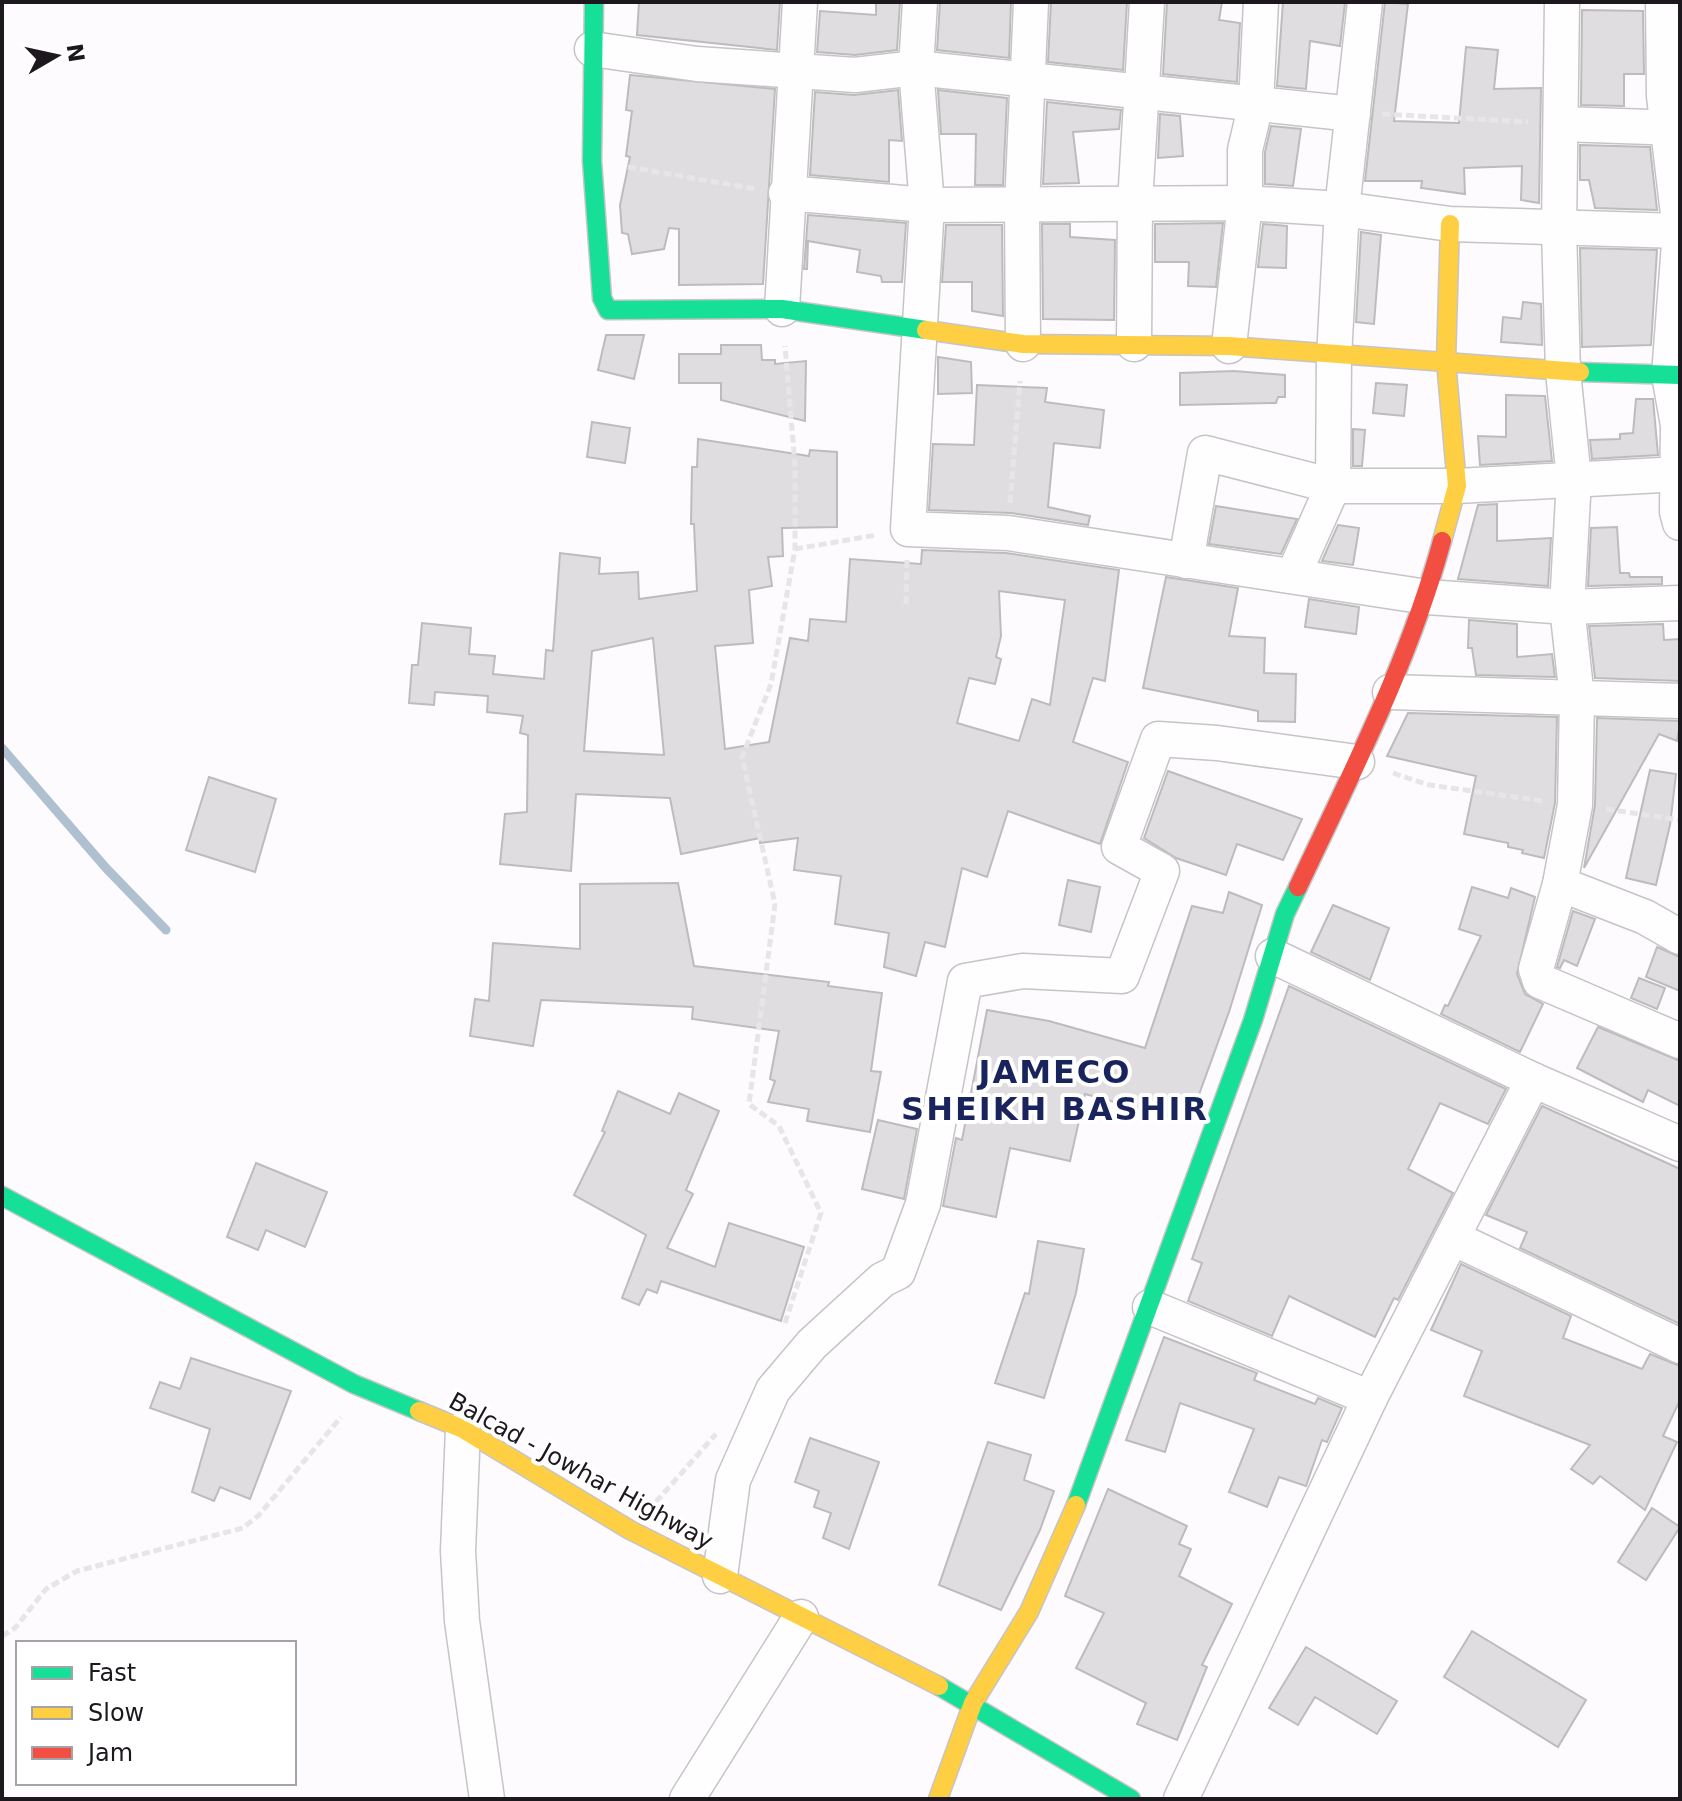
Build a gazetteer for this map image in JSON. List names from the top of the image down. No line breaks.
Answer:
{"streets":{"street":["Balcad - Jowhar Highway"]},"districts":["JAMECO SHEIKH BASHIR"],"legend":["Fast","Slow","Jam"],"north":"right"}
